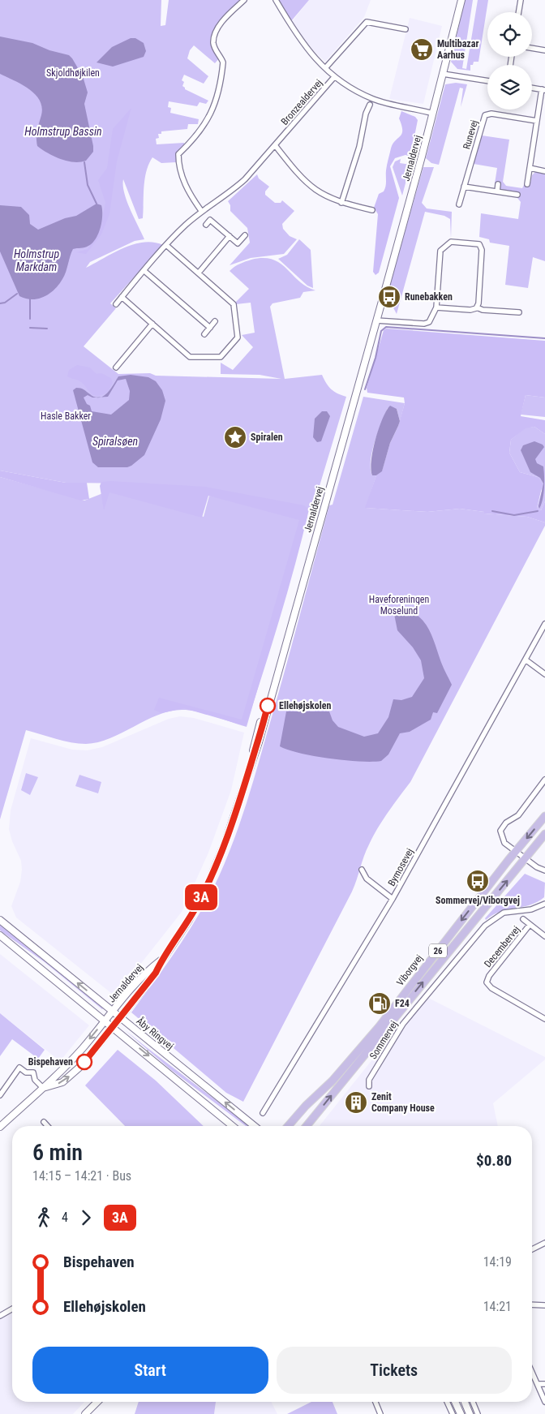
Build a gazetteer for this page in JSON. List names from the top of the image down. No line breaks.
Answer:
{"streets":{"main road":["26","Viborgvej"],"street":["Bronzealdervej","Runevej","Jernaldervej","Bymosevej","Decembervej","Åby Ringvej","Sommervej"]},"crossings":[["Bronzealdervej","Jernaldervej"],["Jernaldervej","Åby Ringvej"]],"water":["Holmstrup Bassin","Holmstrup Markdam","Spiralsøen"],"parks":["Skjoldhøjkilen","Hasle Bakker","Haveforeningen Moselund"],"places":{"supermarket":["Multibazar Aarhus"],"bus stop":["Runebakken","Sommervej/Viborgvej"],"place":["Spiralen"],"other":["Ellehøjskolen","Bispehaven"],"fuel station":["F24"],"building":["Zenit Company House"]},"lines":["bus line 3A"],"page":{"on_map":"3A","heading":["6 min","14:15 – 14:21 · Bus","$0.80"],"legs":["4","3A"],"list":[{"name":"Bispehaven","value":"14:19"},{"name":"Ellehøjskolen","value":"14:21"}],"buttons":["Start","Tickets"]}}
